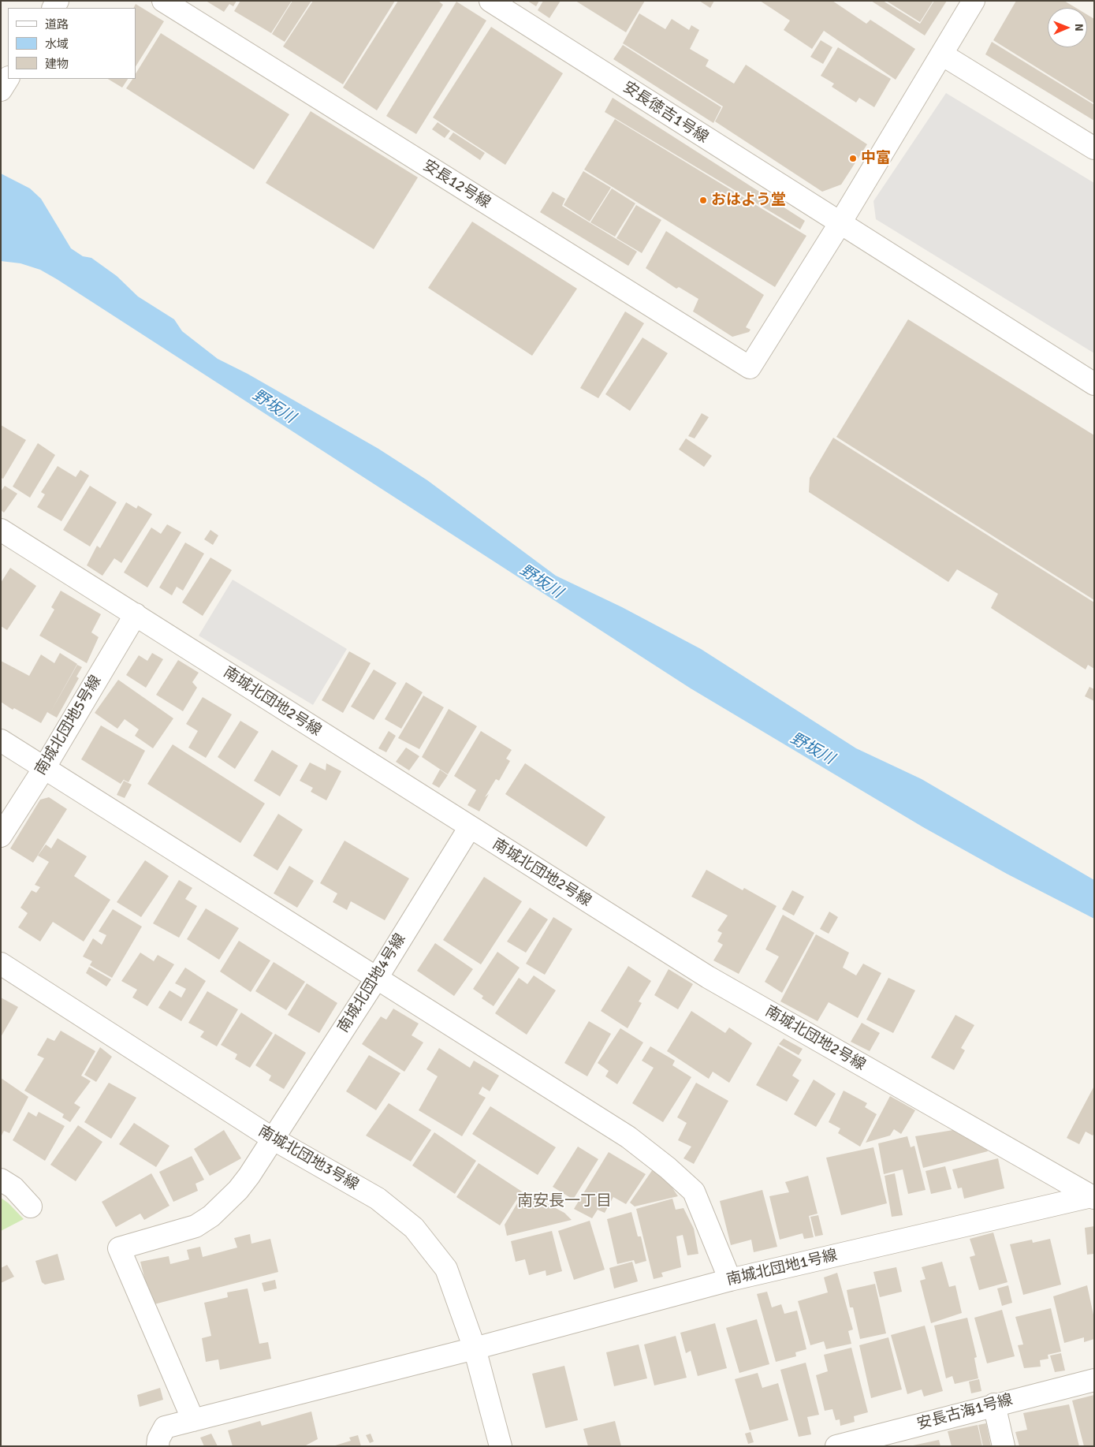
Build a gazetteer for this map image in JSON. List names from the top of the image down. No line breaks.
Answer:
{"streets":{"street":["安長徳吉1号線","安長12号線","南城北団地2号線","南城北団地5号線","南城北団地4号線","南城北団地3号線","南城北団地1号線","安長古海1号線"]},"crossings":[["安長徳吉1号線","安長12号線"],["南城北団地2号線","南城北団地5号線"],["南城北団地2号線","南城北団地4号線"],["南城北団地2号線","南城北団地1号線"],["南城北団地4号線","南城北団地3号線"],["南城北団地4号線","南城北団地1号線"],["南城北団地3号線","南城北団地1号線"]],"districts":["南安長一丁目"],"water":["野坂川"],"places":["中富","おはよう堂"],"legend":["道路","水域","建物"],"north":"right"}
